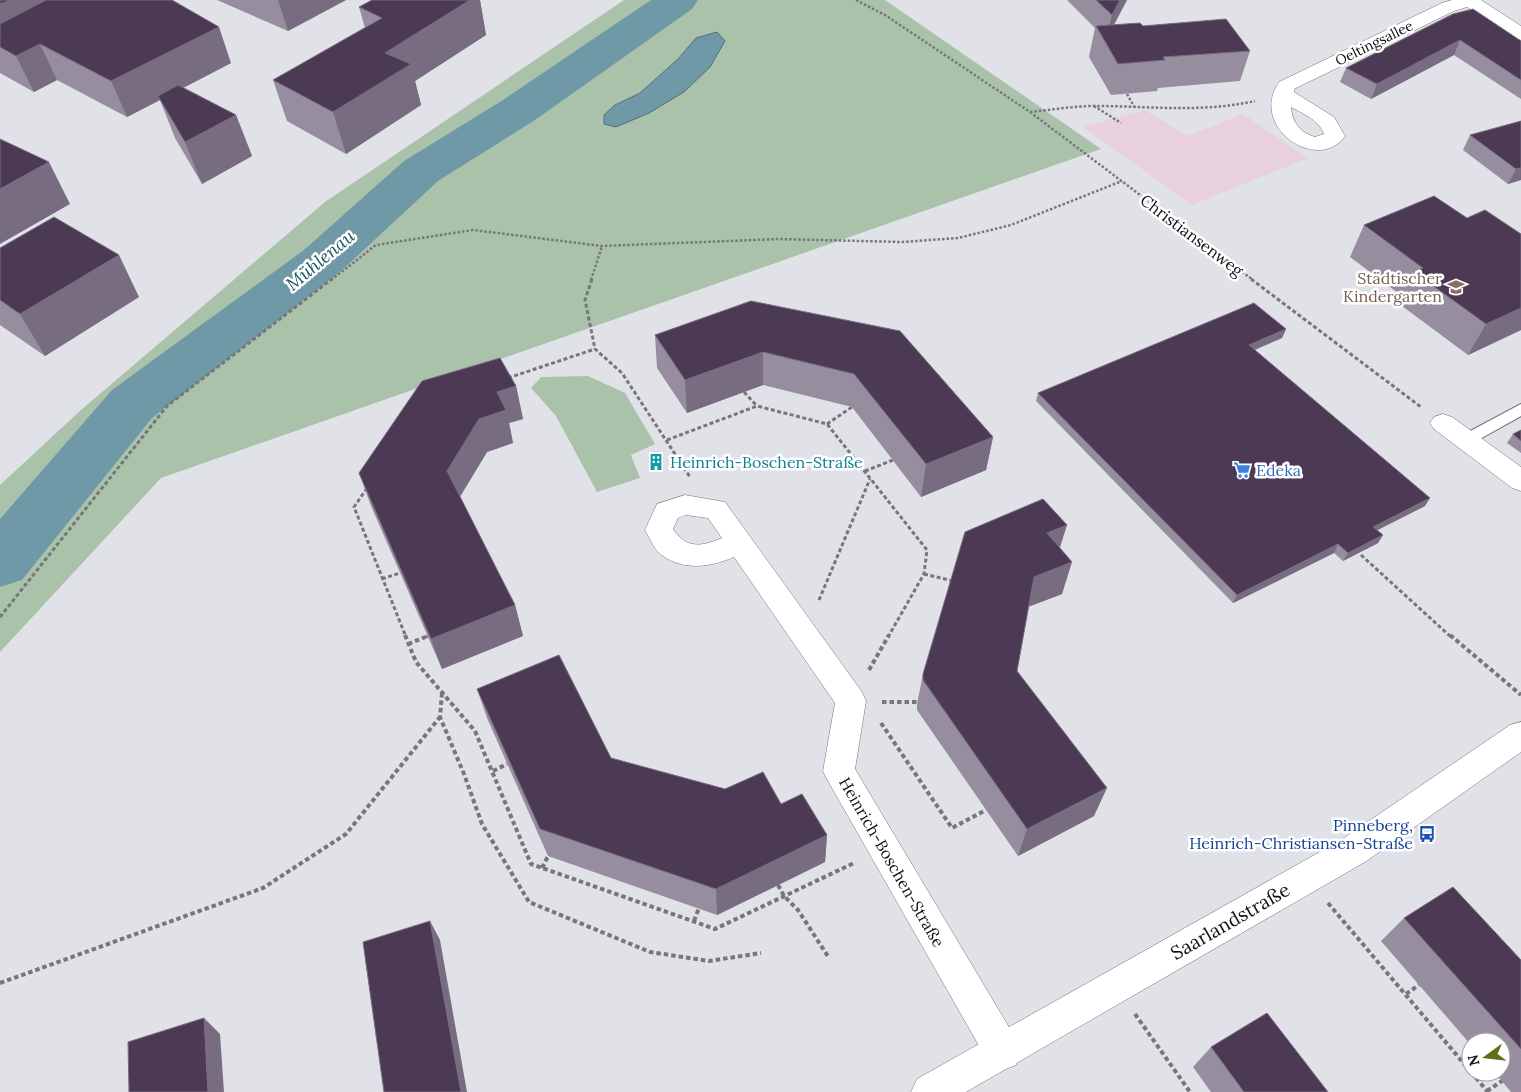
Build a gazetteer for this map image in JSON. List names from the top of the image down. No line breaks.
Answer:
{"streets":{"street":["Oeltingsallee","Heinrich-Boschen-Straße","Saarlandstraße"],"path":["Christiansenweg"]},"crossings":[["Heinrich-Boschen-Straße","Saarlandstraße"]],"water":["Mühlenau"],"places":{"school or university":["Städtischer Kindergarten"],"building":["Heinrich-Boschen-Straße"],"supermarket":["Edeka"],"bus stop":["Pinneberg, Heinrich-Christiansen-Straße"]},"north":"left"}
